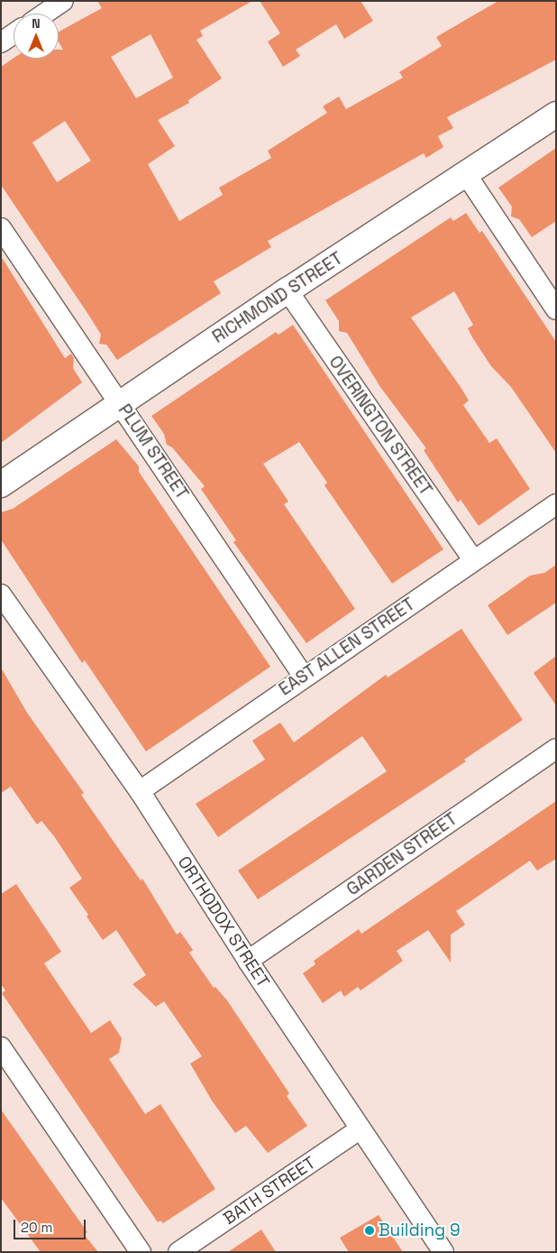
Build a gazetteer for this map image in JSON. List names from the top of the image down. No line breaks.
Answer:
{"streets":{"main road":["RICHMOND STREET"],"street":["OVERINGTON STREET","PLUM STREET","EAST ALLEN STREET","GARDEN STREET","ORTHODOX STREET","BATH STREET"]},"crossings":[["RICHMOND STREET","OVERINGTON STREET"],["RICHMOND STREET","PLUM STREET"],["OVERINGTON STREET","EAST ALLEN STREET"],["PLUM STREET","EAST ALLEN STREET"],["EAST ALLEN STREET","ORTHODOX STREET"],["GARDEN STREET","ORTHODOX STREET"],["ORTHODOX STREET","BATH STREET"]],"places":["Building 9"],"scale_bar":"20 m","north":"top"}
